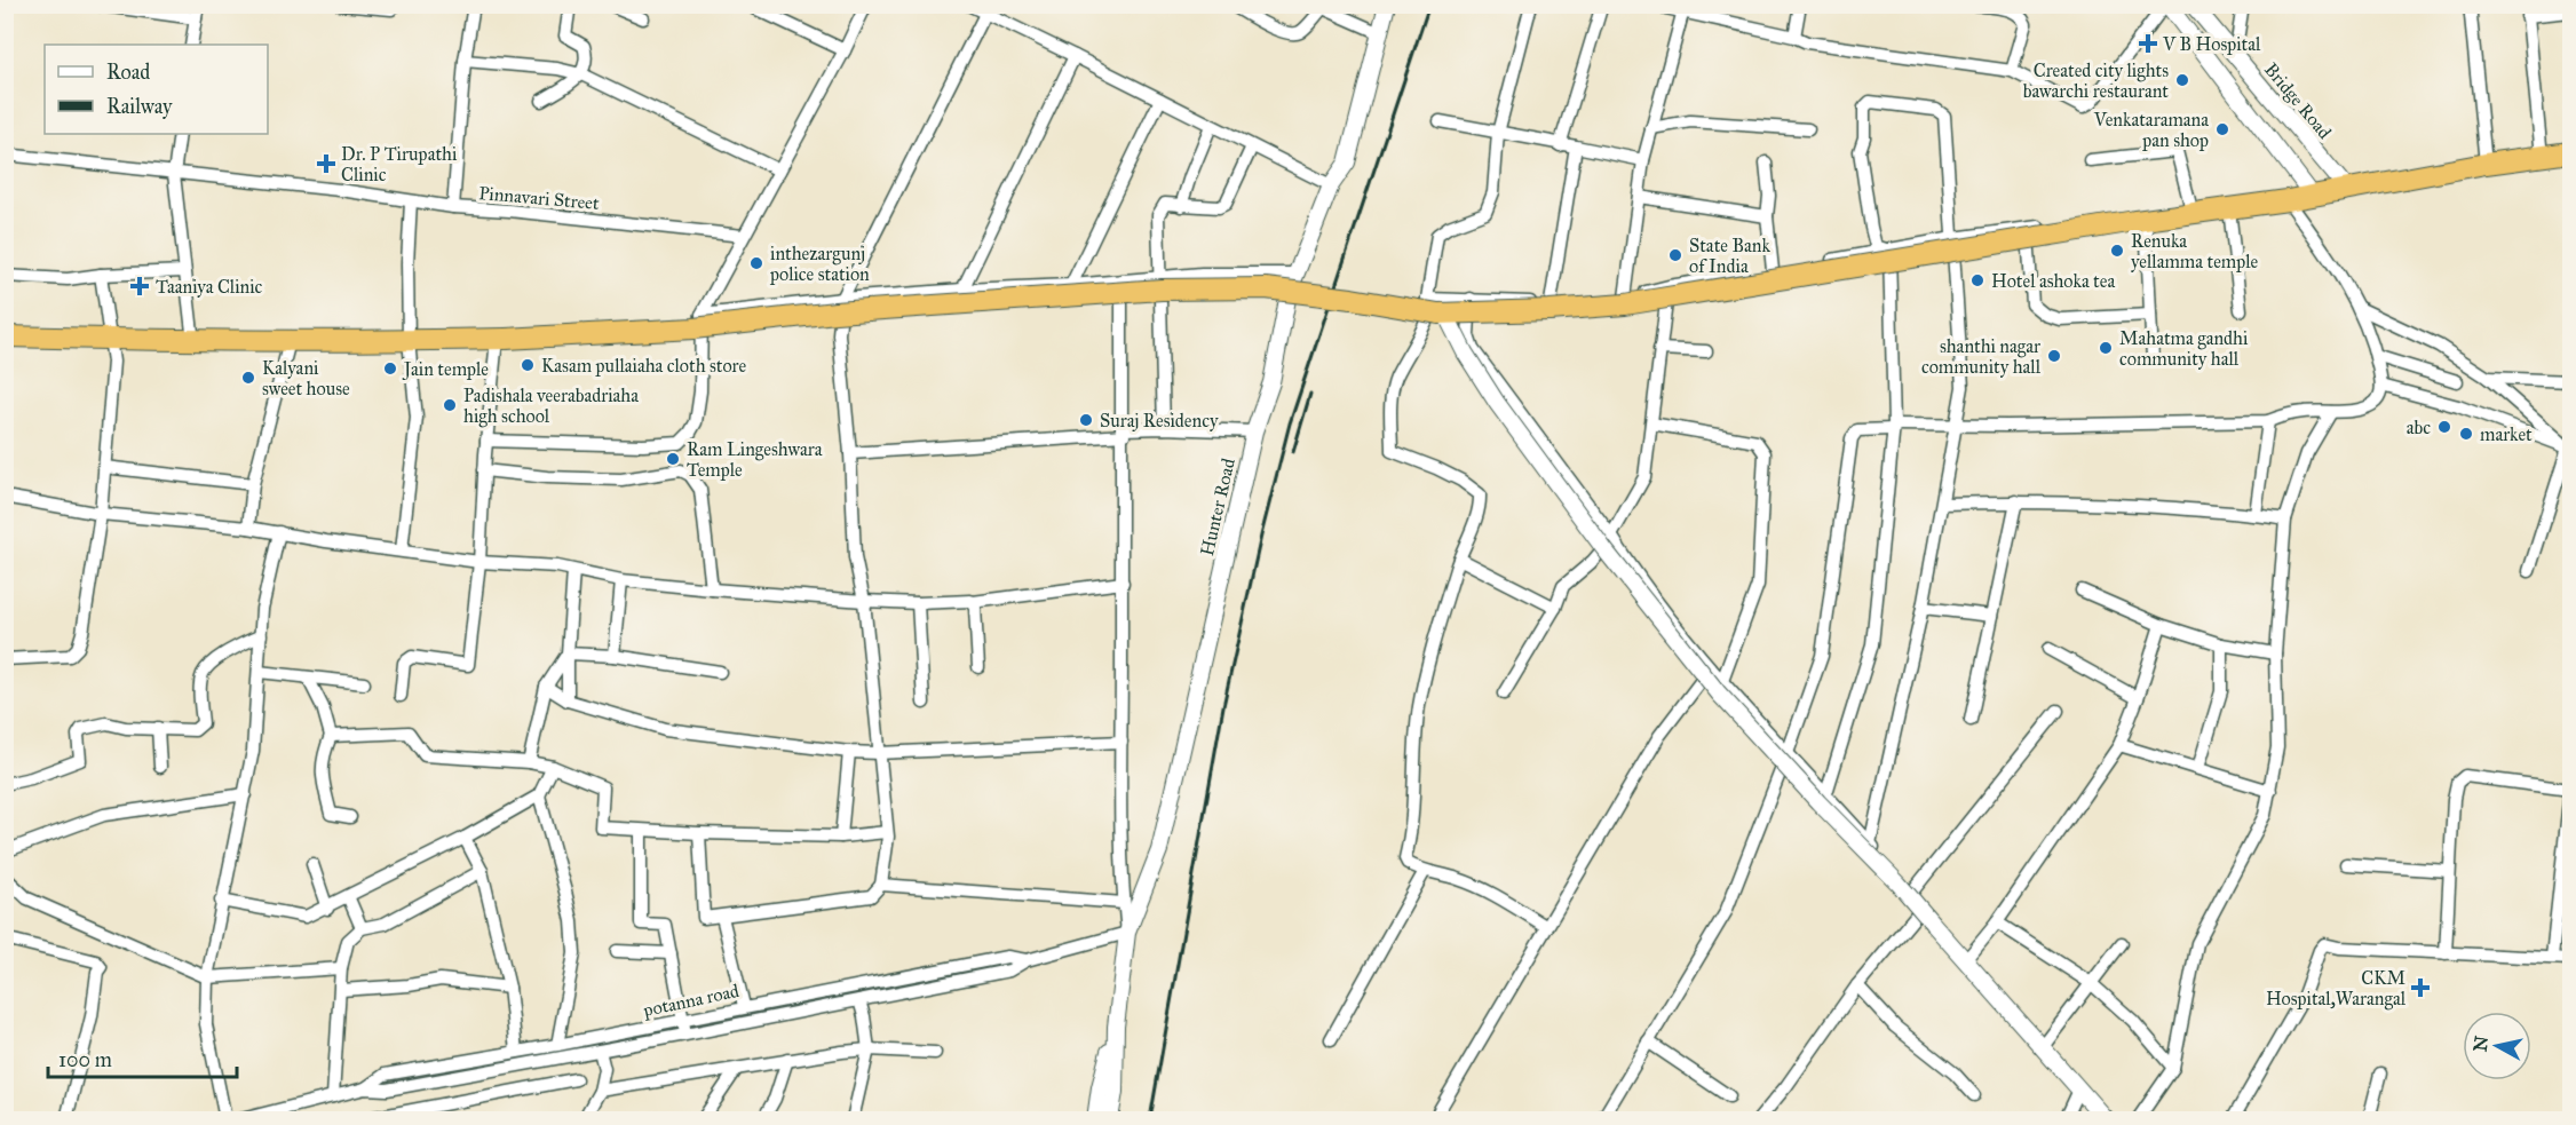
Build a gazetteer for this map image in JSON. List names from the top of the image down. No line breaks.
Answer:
{"streets":{"street":["Bridge Road","Pinnavari Street","Hunter Road","potanna road"]},"crossings":[["Hunter Road","potanna road"]],"places":{"health":["V B Hospital","Dr. P Tirupathi Clinic","Taaniya Clinic","CKM Hospital,Warangal"],"other":["Created city lights bawarchi restaurant","Venkataramana pan shop","Renuka yellamma temple","State Bank of India","inthezargunj police station","Hotel ashoka tea","Mahatma gandhi community hall","shanthi nagar community hall","Kasam pullaiaha cloth store","Jain temple","Kalyani sweet house","Padishala veerabadriaha high school","Suraj Residency","abc","market","Ram Lingeshwara Temple"]},"legend":["Road","Railway"],"scale_bar":"100 m","north":"left"}
